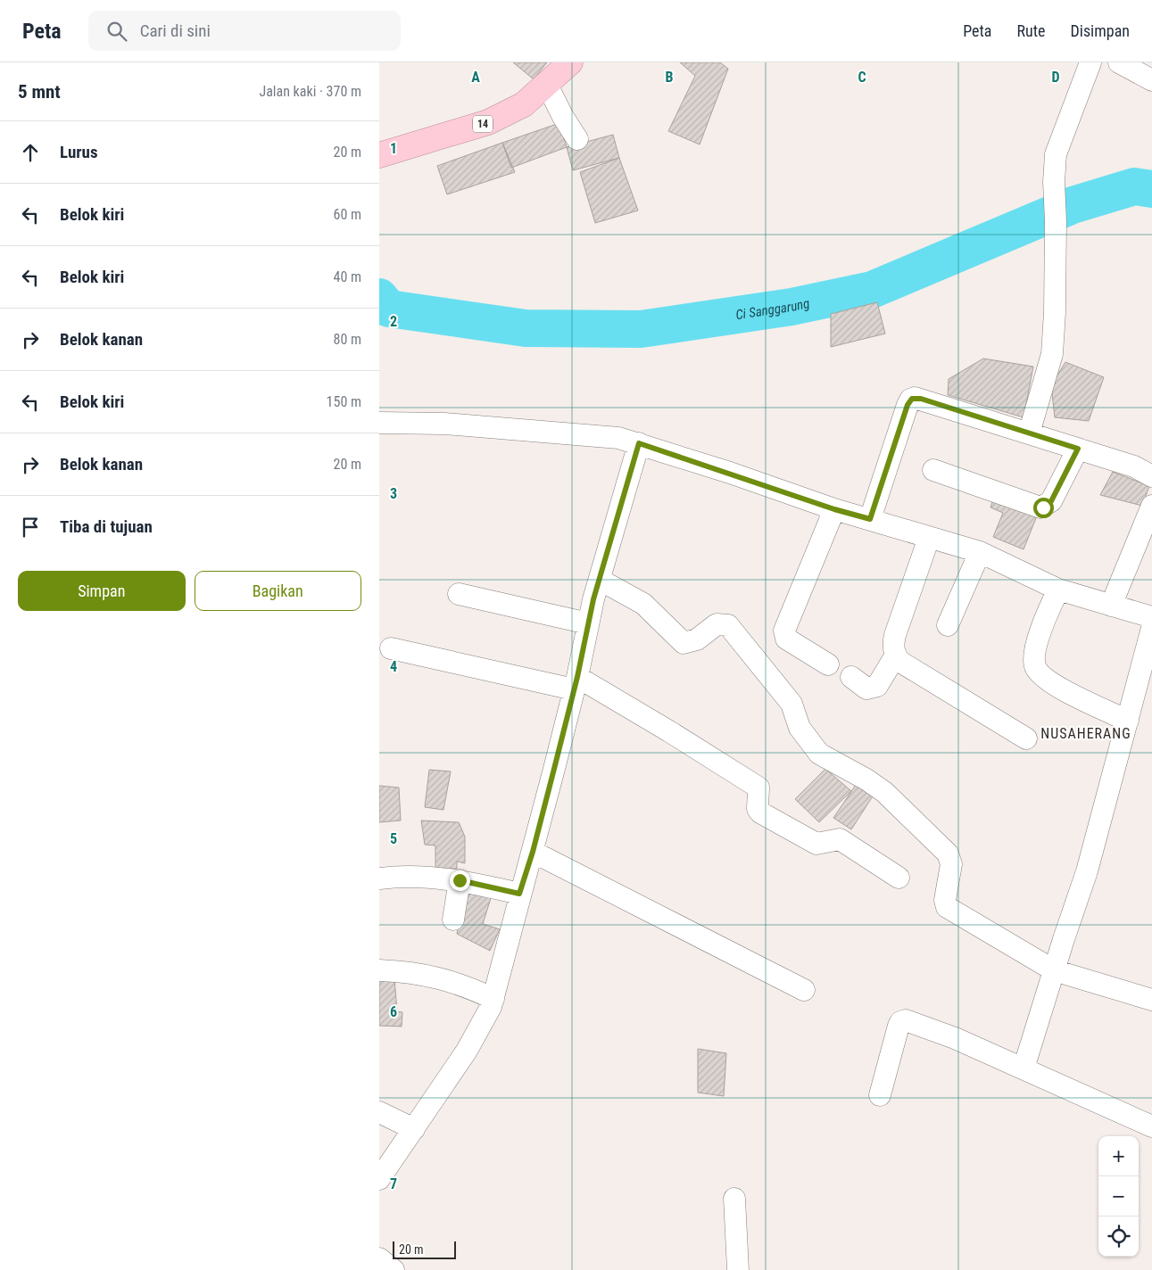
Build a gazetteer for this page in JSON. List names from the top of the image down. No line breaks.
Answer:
{"streets":{"highway":["14"]},"districts":["NUSAHERANG"],"water":["Ci Sanggarung"],"scale_bar":"20 m","page":{"header":"Peta","search":"Cari di sini","nav":["Peta","Rute","Disimpan"],"heading":["5 mnt","Jalan kaki · 370 m"],"list":[["Lurus","20 m"],["Belok kiri","60 m"],["Belok kiri","40 m"],["Belok kanan","80 m"],["Belok kiri","150 m"],["Belok kanan","20 m"],"Tiba di tujuan"],"buttons":["Simpan","Bagikan"],"map_buttons":["+","−"],"scale":"20 m"},"grid":{"columns":["A","B","C","D"],"rows":["1","2","3","4","5","6","7"]}}
